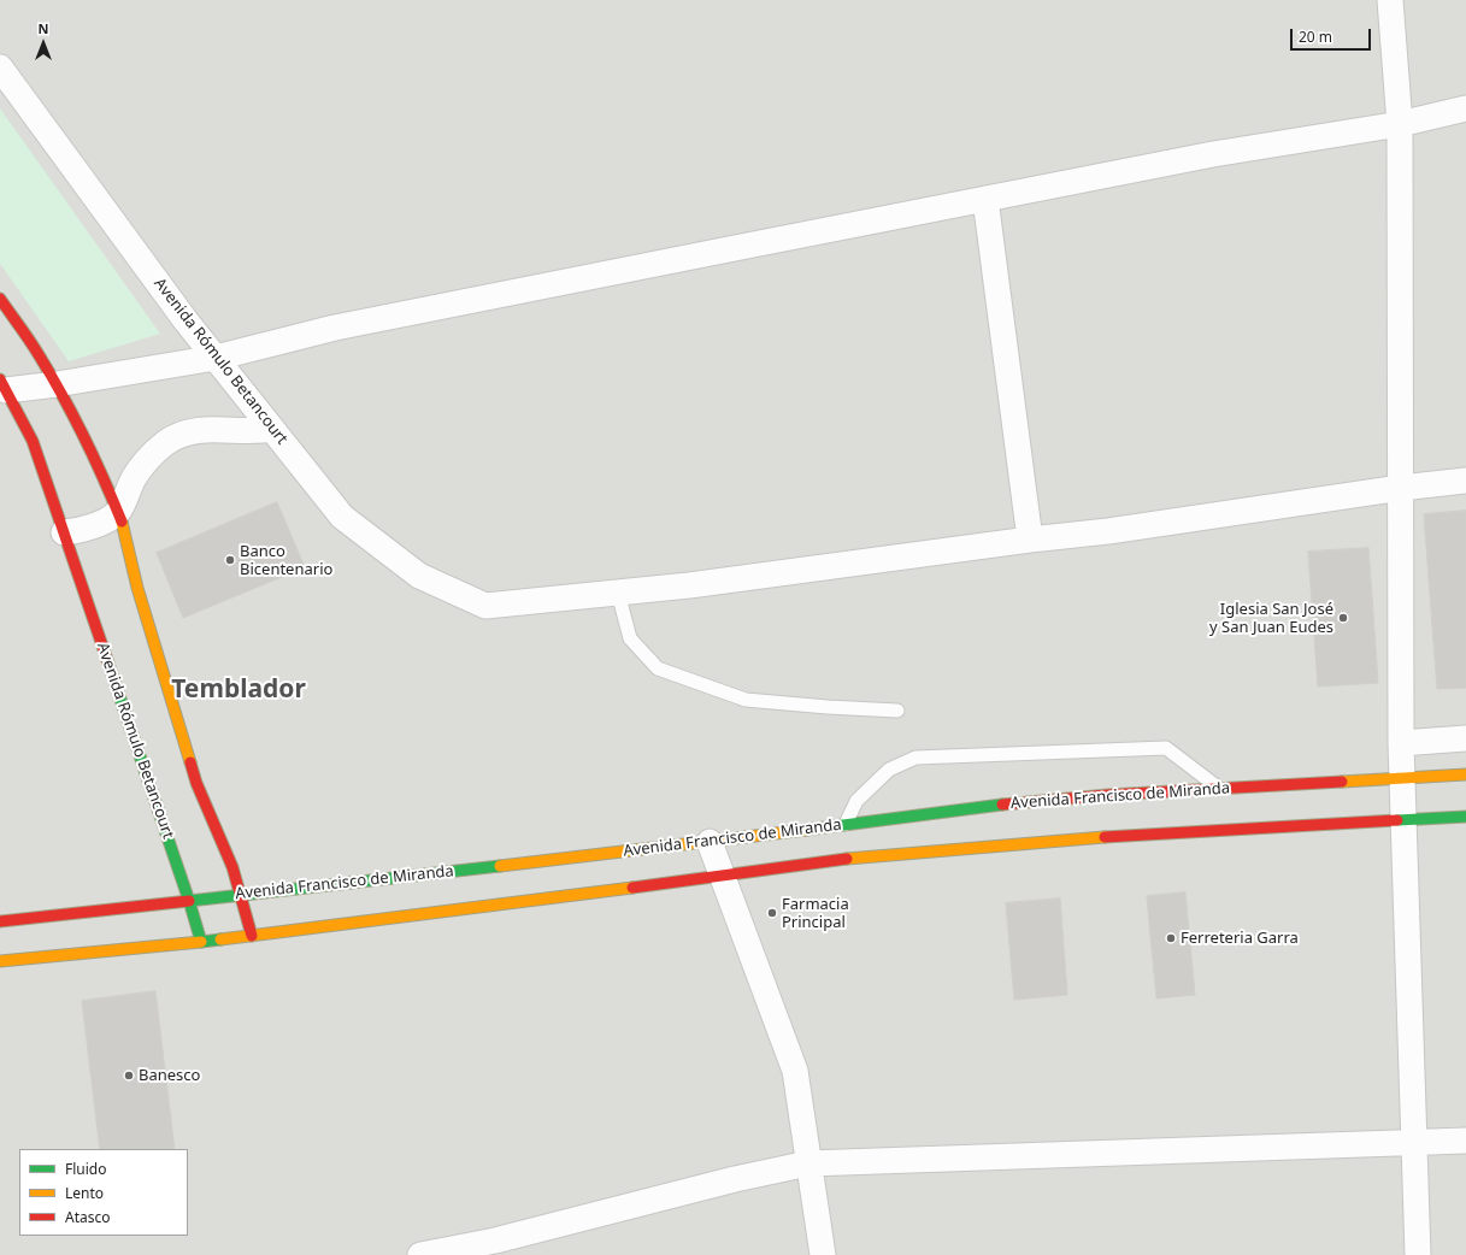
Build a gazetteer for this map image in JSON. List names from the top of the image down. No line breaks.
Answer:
{"streets":{"main road":["Avenida Rómulo Betancourt","Avenida Francisco de Miranda"]},"crossings":[["Avenida Rómulo Betancourt","Avenida Francisco de Miranda"]],"districts":["Temblador"],"places":["Banco Bicentenario","Iglesia San José y San Juan Eudes","Farmacia Principal","Ferreteria Garra","Banesco"],"legend":["Fluido","Lento","Atasco"],"scale_bar":"20 m","north":"top"}
